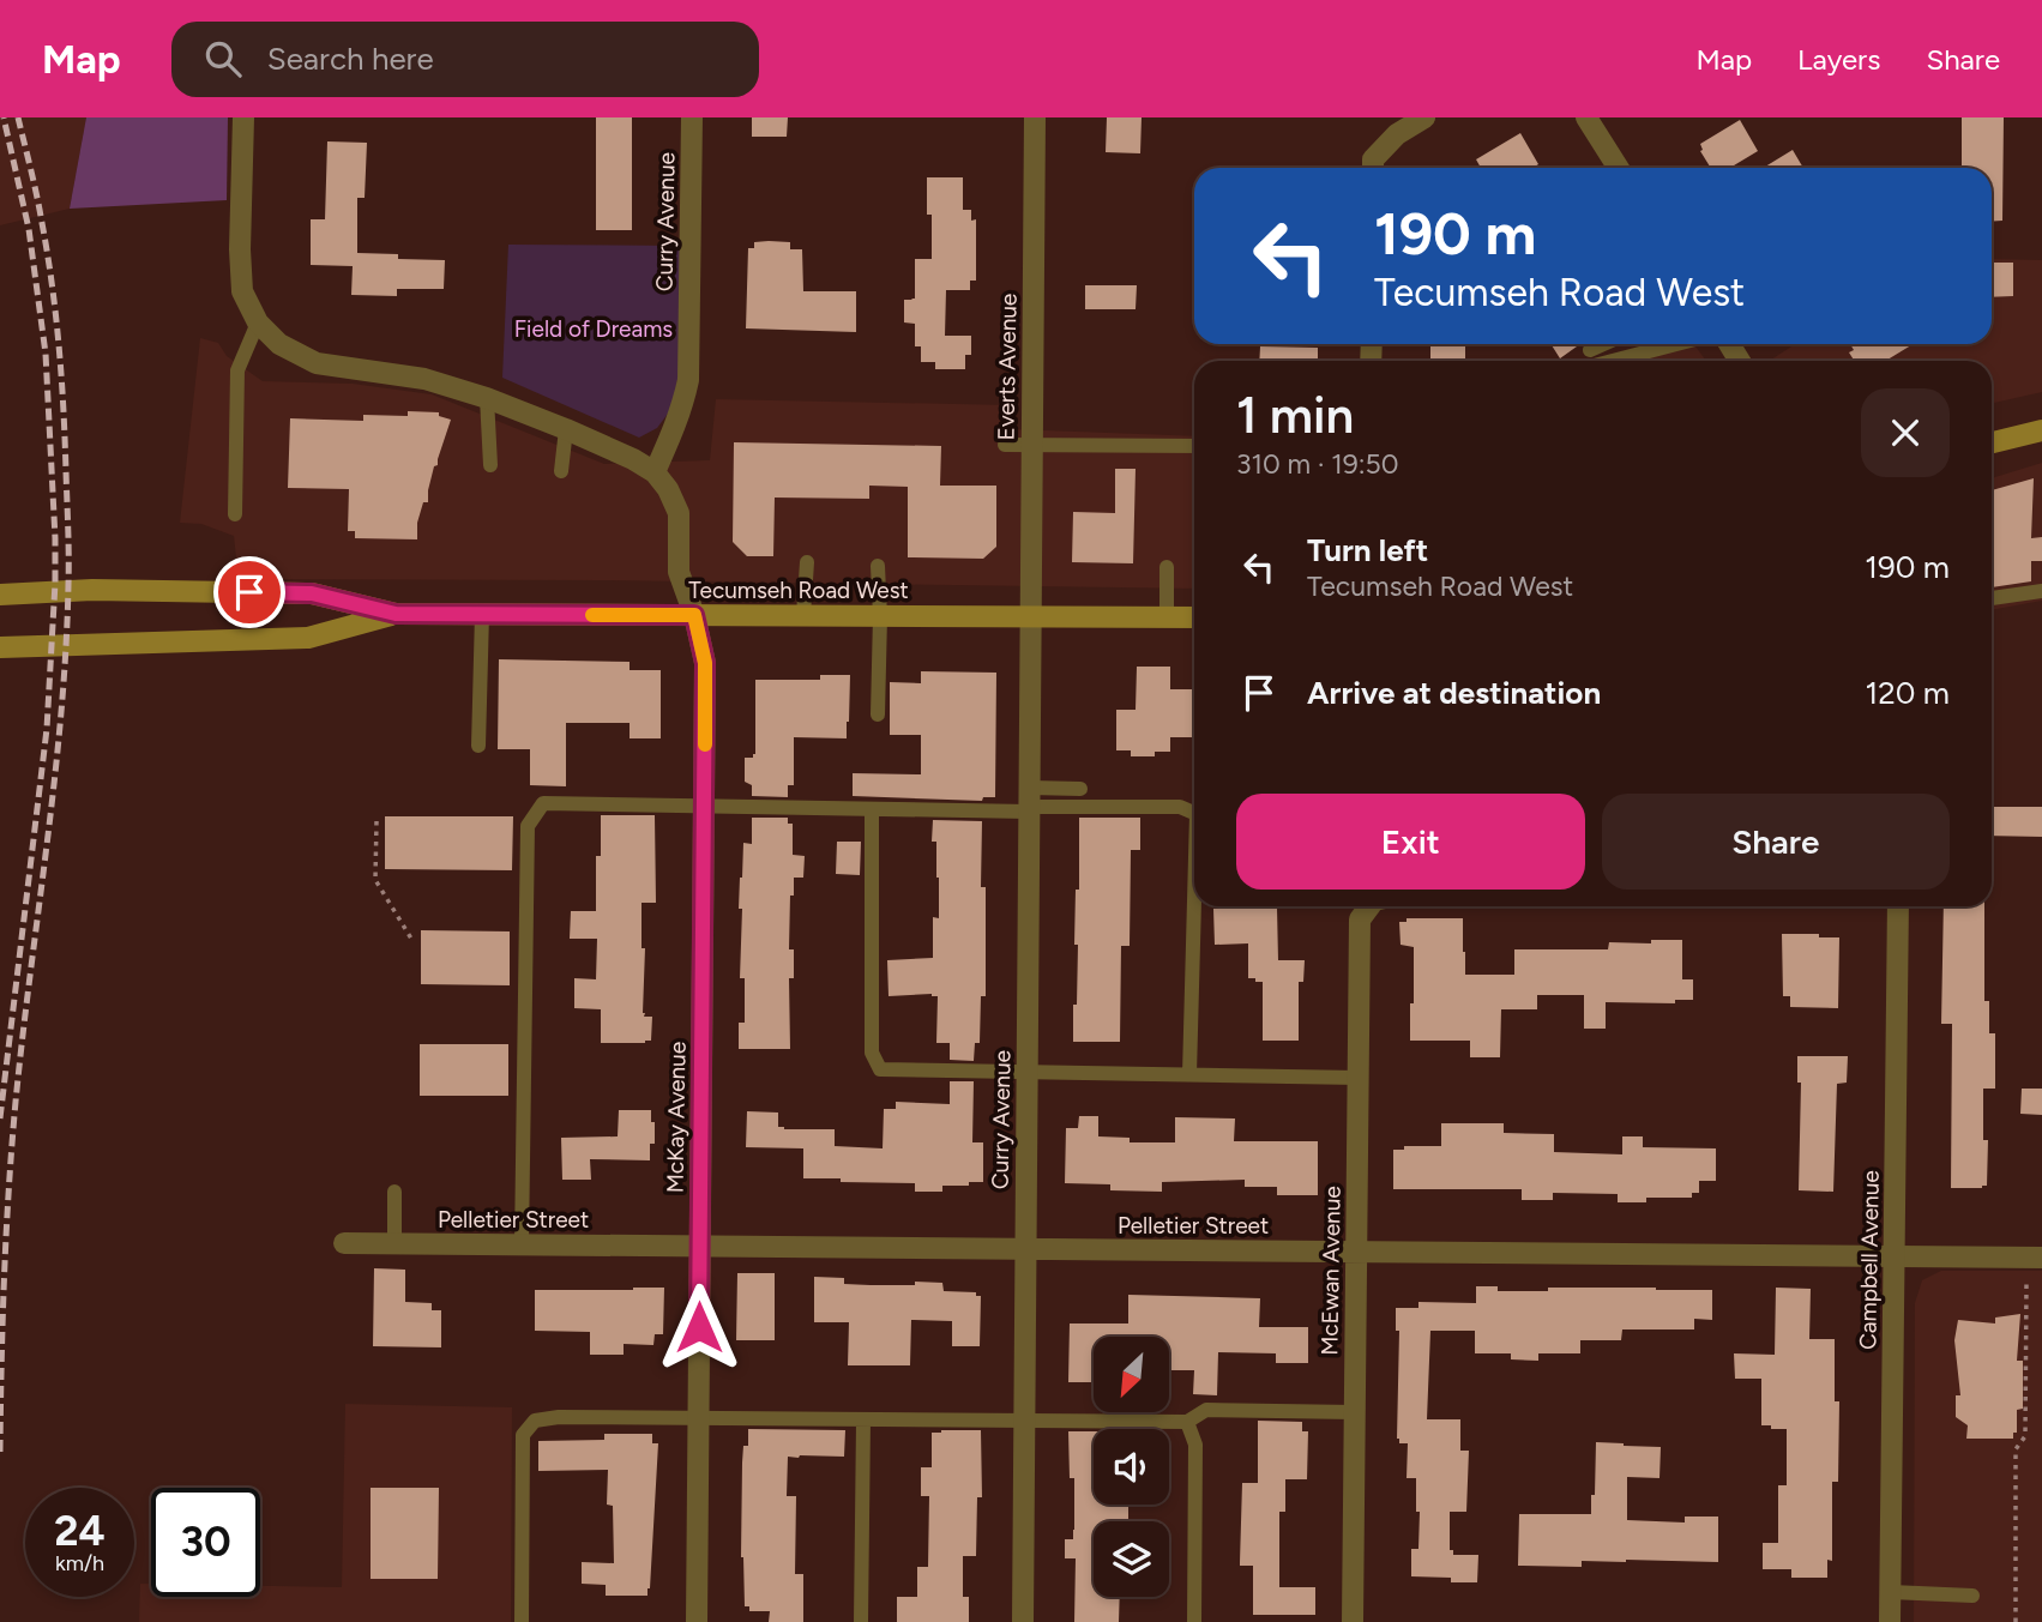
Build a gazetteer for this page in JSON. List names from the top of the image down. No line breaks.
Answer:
{"streets":{"main road":["Tecumseh Road West"],"street":["Curry Avenue","Everts Avenue","McKay Avenue","Pelletier Street","Campbell Avenue","McEwan Avenue"]},"crossings":[["Curry Avenue","Everts Avenue"],["Curry Avenue","Tecumseh Road West"],["Curry Avenue","McKay Avenue"],["Curry Avenue","Pelletier Street"],["Everts Avenue","Tecumseh Road West"],["Tecumseh Road West","McKay Avenue"],["McKay Avenue","Pelletier Street"],["Pelletier Street","Campbell Avenue"],["Pelletier Street","McEwan Avenue"]],"parks":["Field of Dreams"],"north":"bottom left","page":{"header":"Map","search":"Search here","nav":["Map","Layers","Share"],"turn":["190 m","Tecumseh Road West"],"heading":["1 min","310 m · 19:50"],"list":[{"name":"Turn left","note":"Tecumseh Road West","value":"190 m"},{"name":"Arrive at destination","value":"120 m"}],"buttons":["Exit","Share"],"speed":"24 km/h","limit":"30"}}
